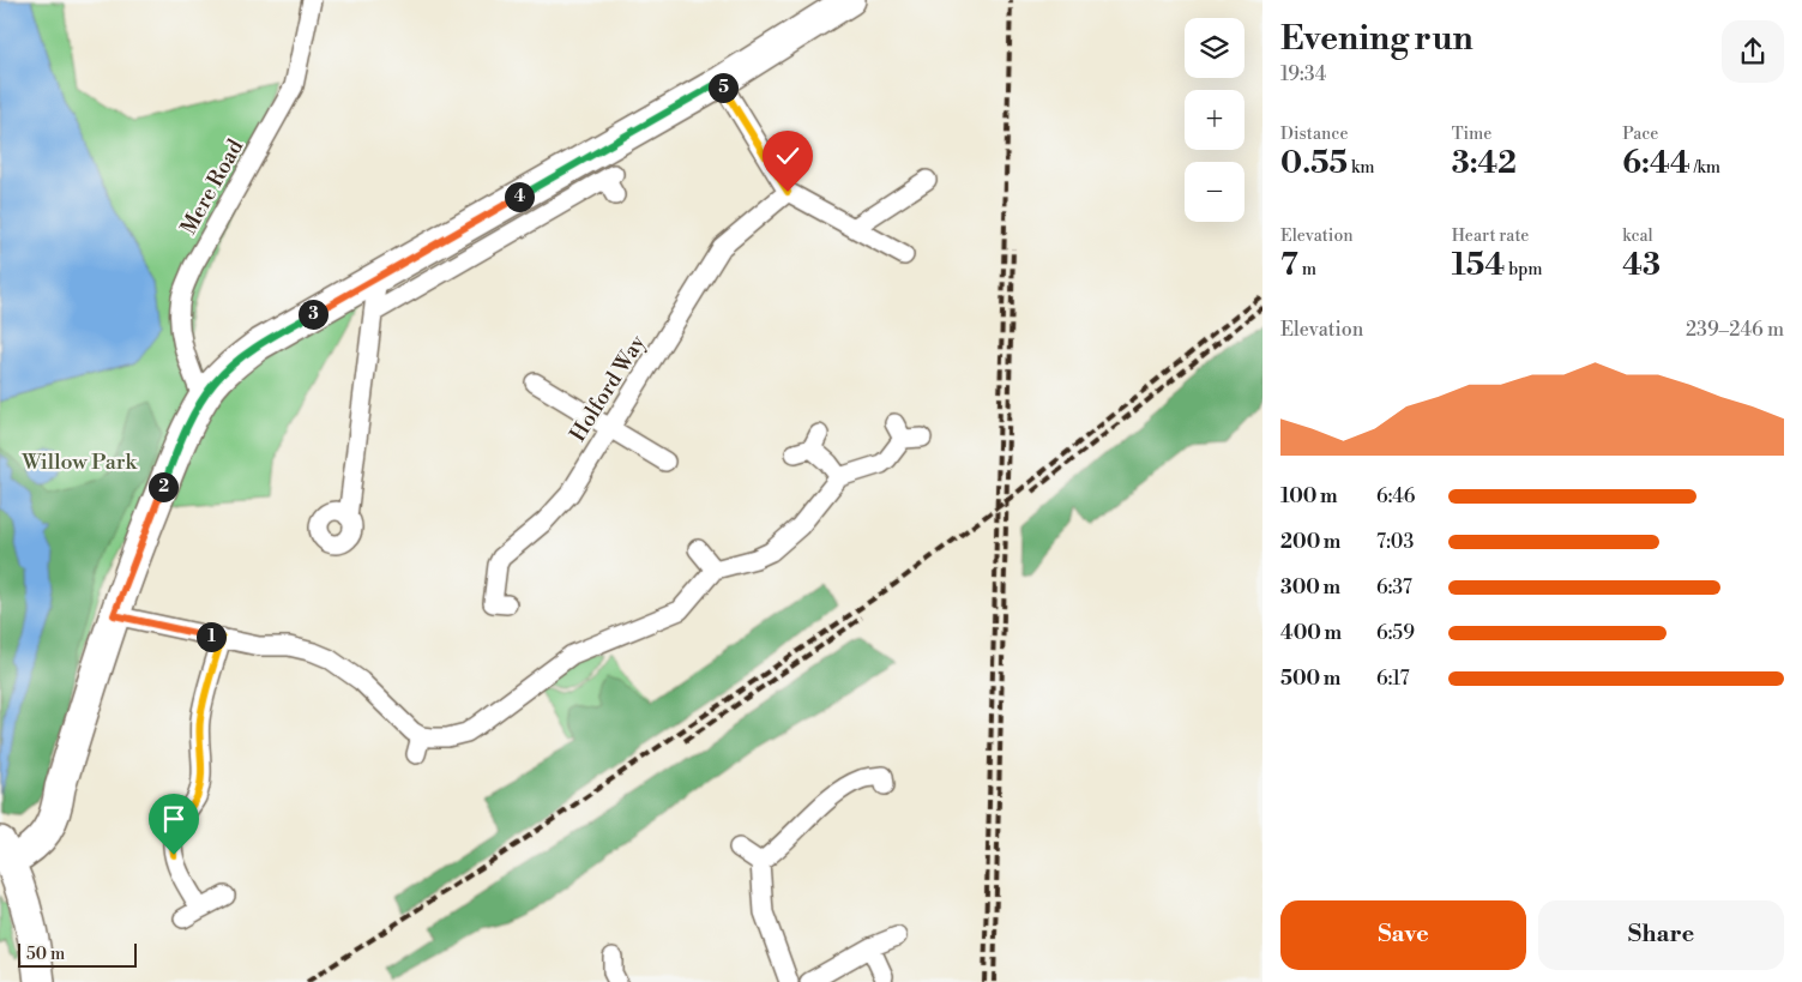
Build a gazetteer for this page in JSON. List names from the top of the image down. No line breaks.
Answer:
{"streets":{"street":["Mere Road","Holford Way"]},"parks":["Willow Park"],"scale_bar":"50 m","page":{"heading":["Evening run","19:34"],"map_buttons":["+","−"],"pins":["5","4","3","2","1"],"stats":[["Distance","0.55 km"],["Time","3:42"],["Pace","6:44 /km"],["Elevation","7 m"],["Heart rate","154 bpm"],["kcal","43"]],"chart":["Elevation","239–246 m"],"list":[{"name":"100 m","note":"6:46"},{"name":"200 m","note":"7:03"},{"name":"300 m","note":"6:37"},{"name":"400 m","note":"6:59"},{"name":"500 m","note":"6:17"}],"buttons":["Save","Share"],"scale":"50 m"}}
